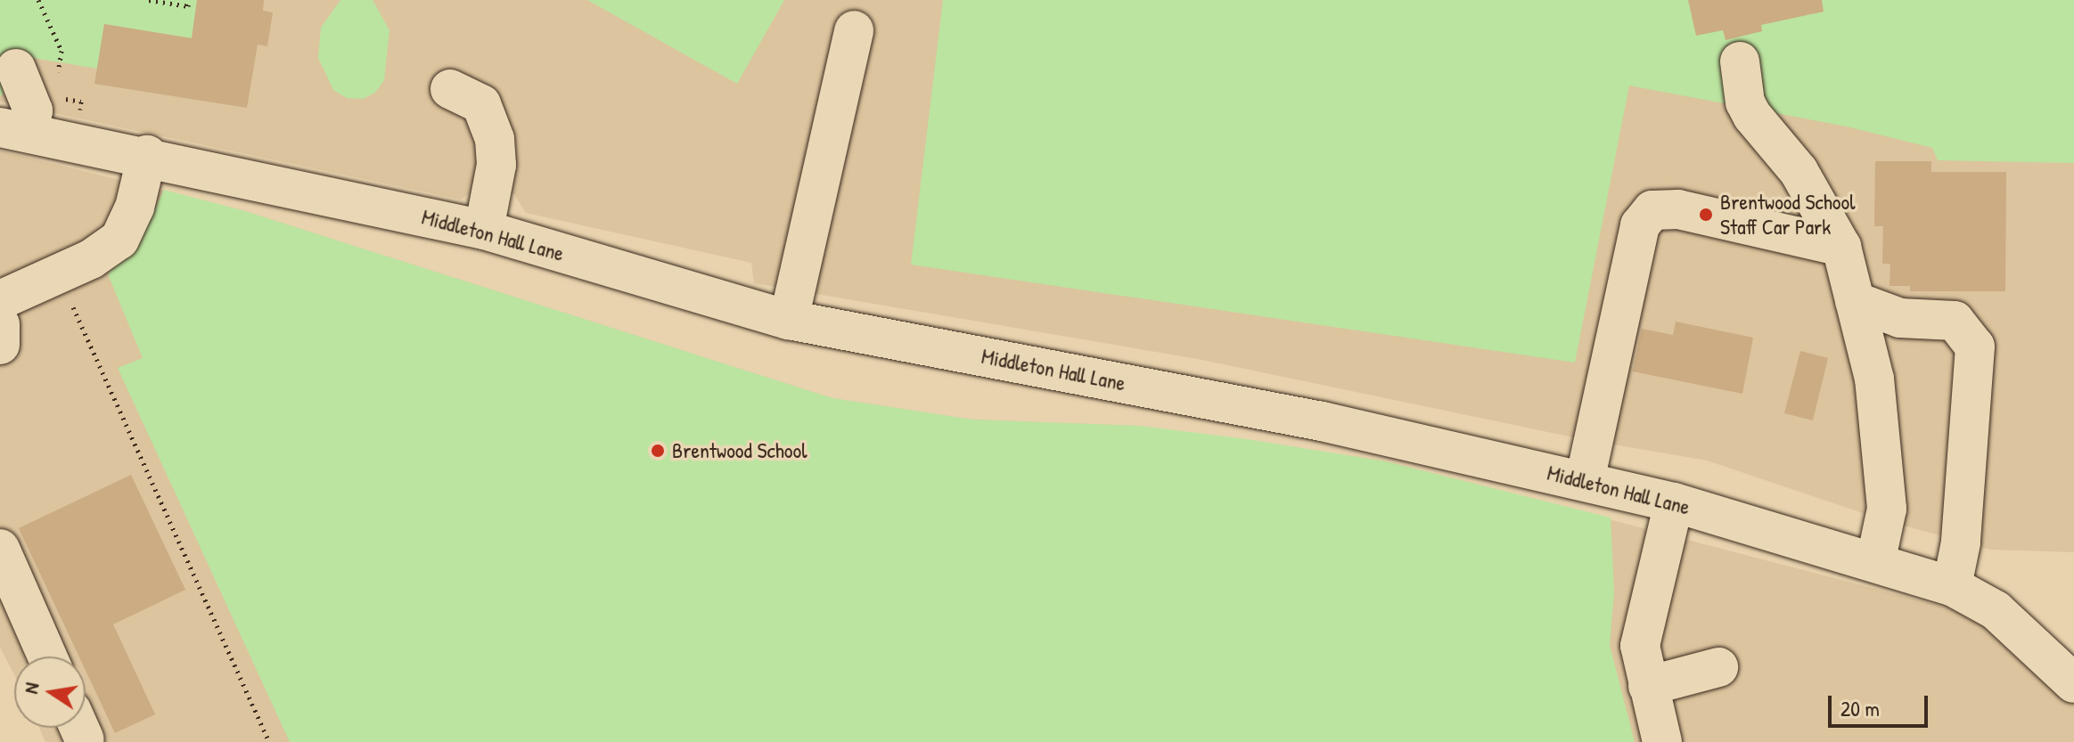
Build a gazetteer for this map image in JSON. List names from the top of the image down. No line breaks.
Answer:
{"streets":{"street":["Middleton Hall Lane"]},"places":["Brentwood School Staff Car Park","Brentwood School"],"scale_bar":"20 m","north":"left"}
